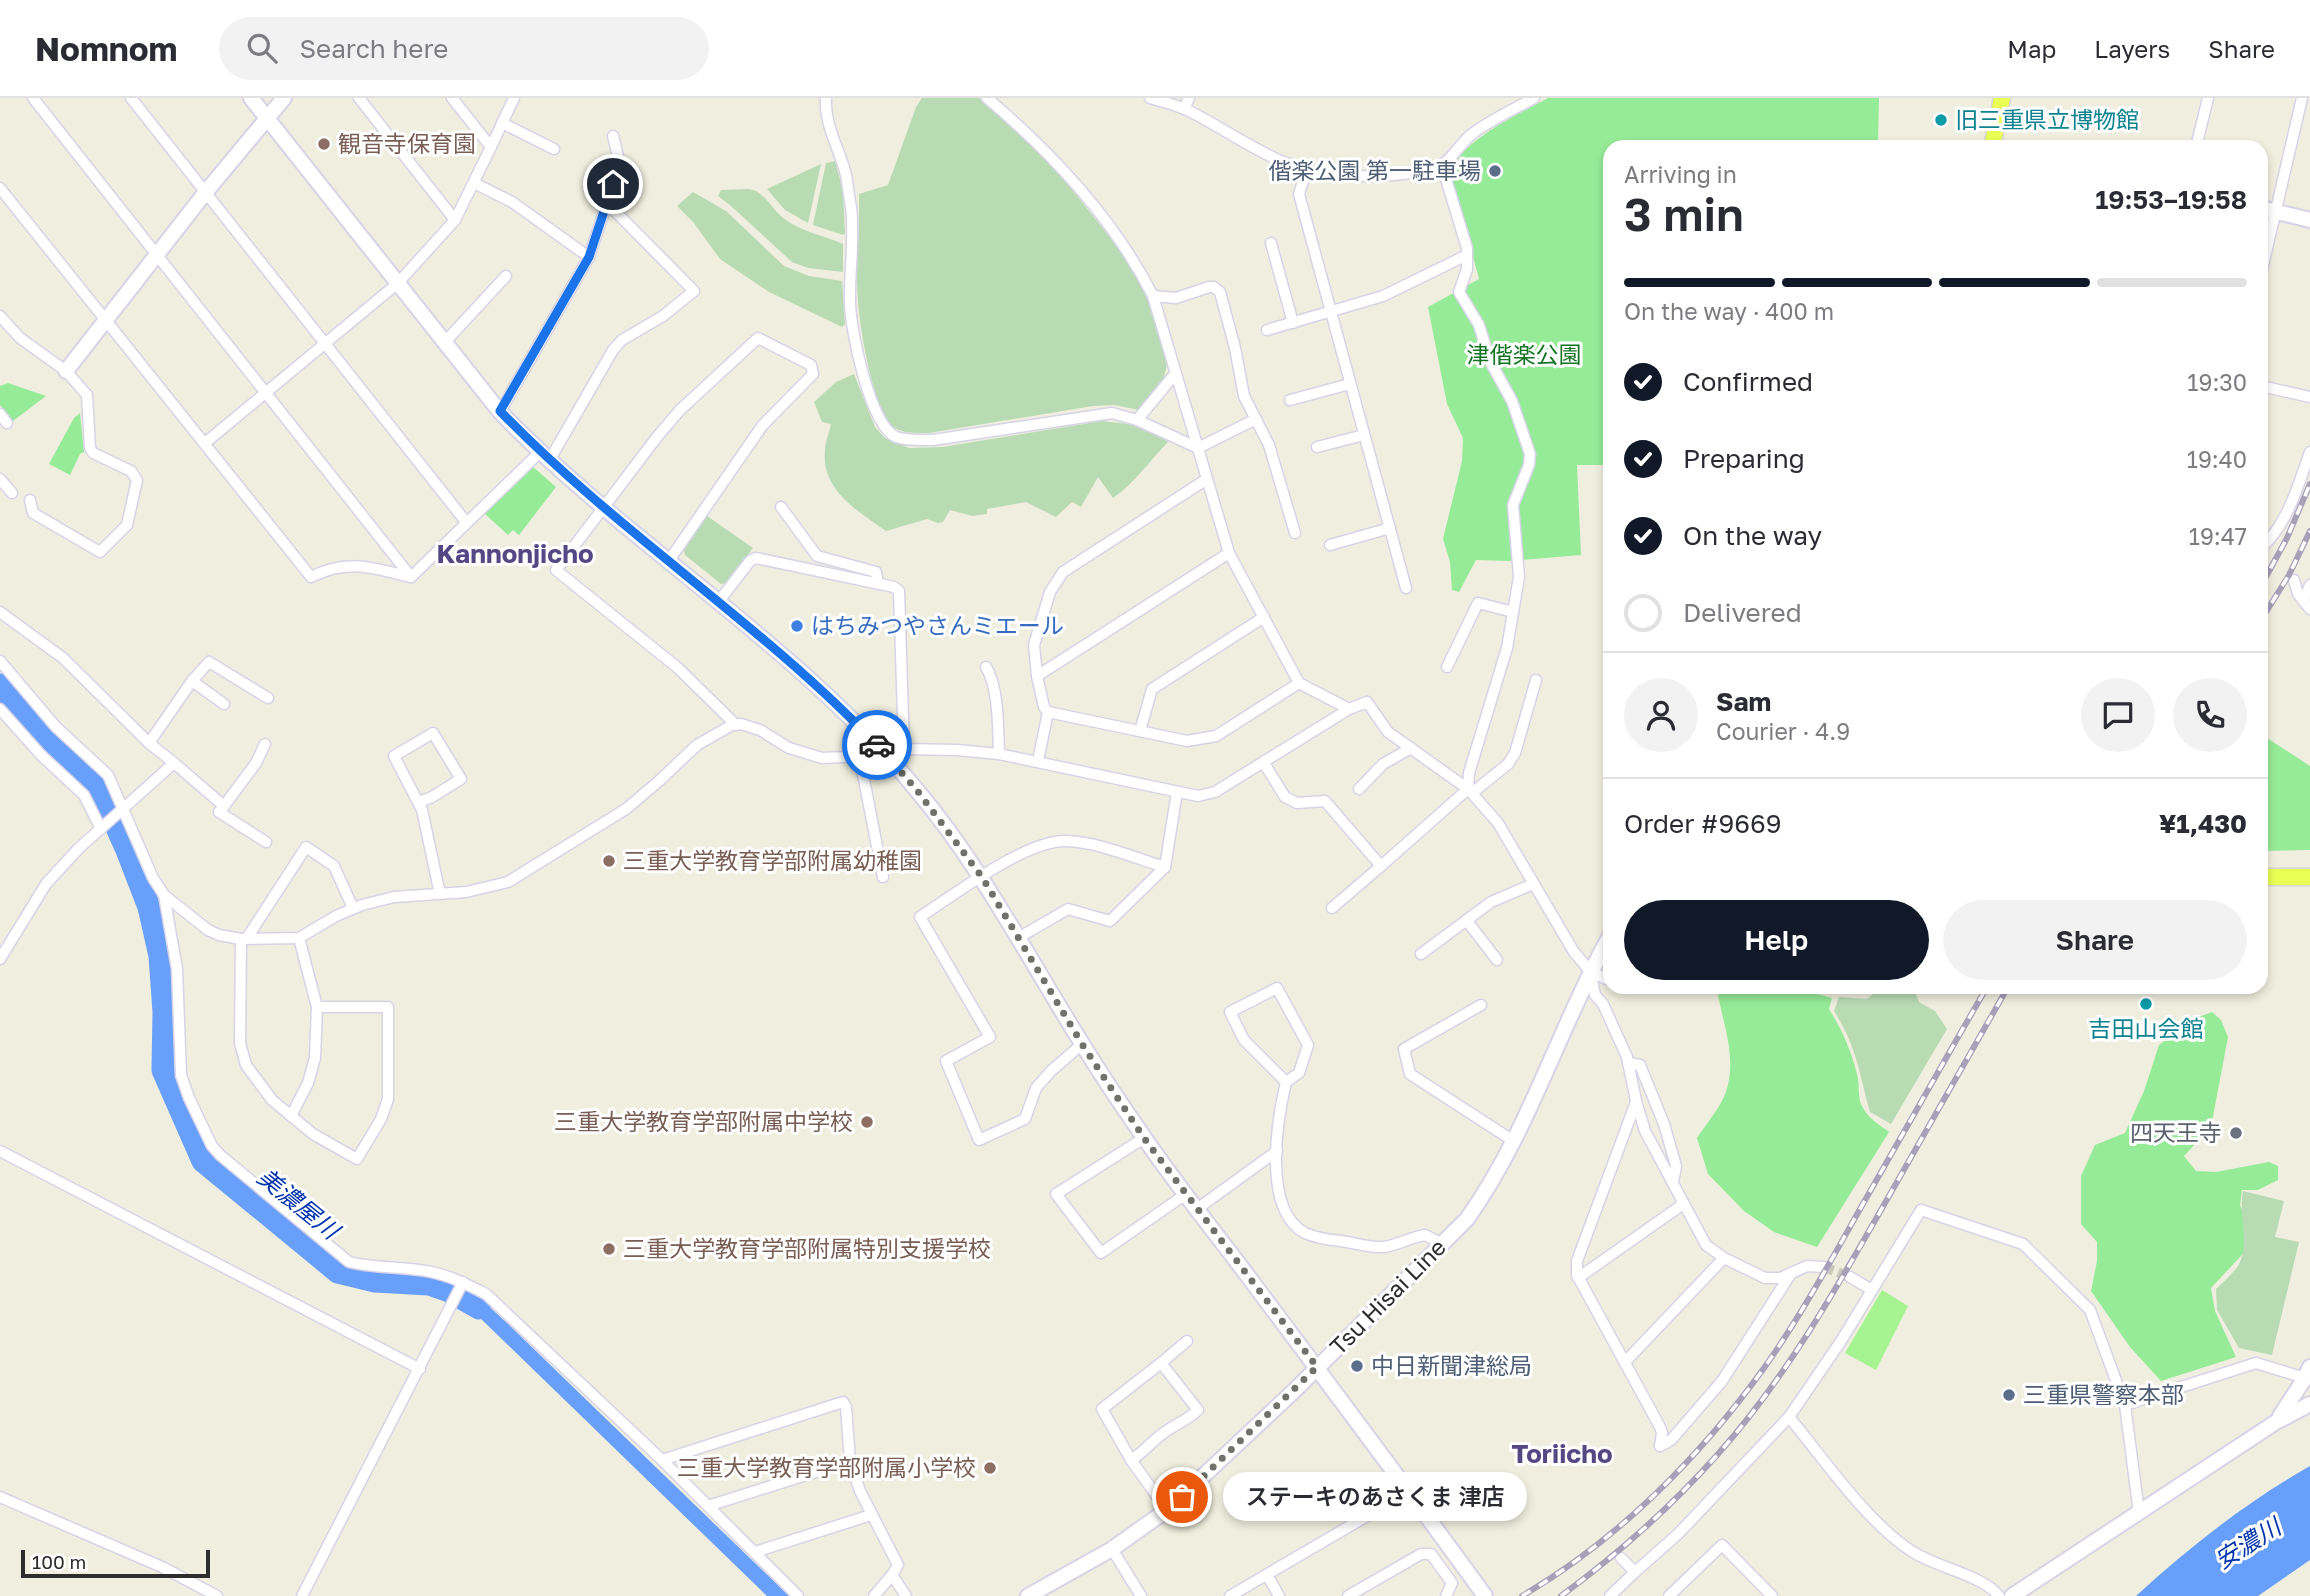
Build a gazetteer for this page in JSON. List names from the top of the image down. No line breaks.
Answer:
{"streets":{"street":["Tsu Hisai Line"]},"districts":["Kannonjicho","Toriicho"],"water":["美濃屋川","安濃川"],"parks":["津偕楽公園"],"places":["旧三重県立博物館","観音寺保育園","偕楽公園 第一駐車場","はちみつやさんミエール","三重大学教育学部附属幼稚園","吉田山会館","三重大学教育学部附属中学校","四天王寺","三重大学教育学部附属特別支援学校","中日新聞津総局","三重県警察本部","三重大学教育学部附属小学校","ステーキのあさくま 津店"],"scale_bar":"100 m","page":{"header":"Nomnom","search":"Search here","nav":["Map","Layers","Share"],"heading":["3 min","Arriving in","19:53–19:58"],"panel":["Sam","Courier · 4.9","Order #9669","¥1,430"],"bar":"On the way · 400 m","list":[["Confirmed","19:30"],["Preparing","19:40"],["On the way","19:47"],"Delivered"],"buttons":["Help","Share"],"bubble":"ステーキのあさくま 津店","scale":"100 m"}}
